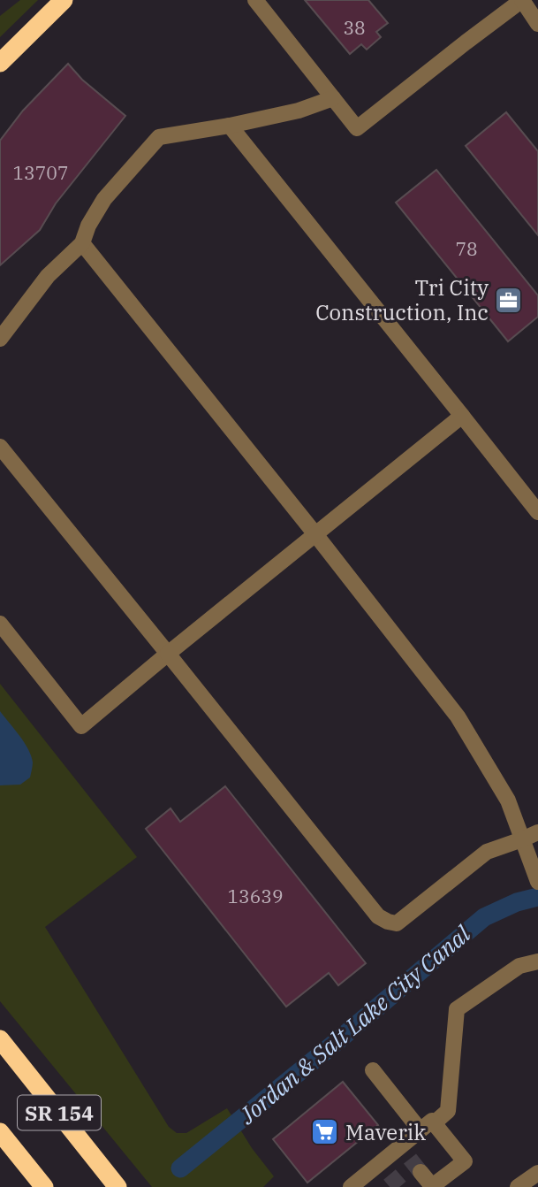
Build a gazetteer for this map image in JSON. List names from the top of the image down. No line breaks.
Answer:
{"streets":{"highway":["SR 154"]},"water":["Jordan & Salt Lake City Canal"],"places":{"office":["Tri City Construction, Inc"],"supermarket":["Maverik"]},"house_numbers":["38","13707","78","13639"]}
